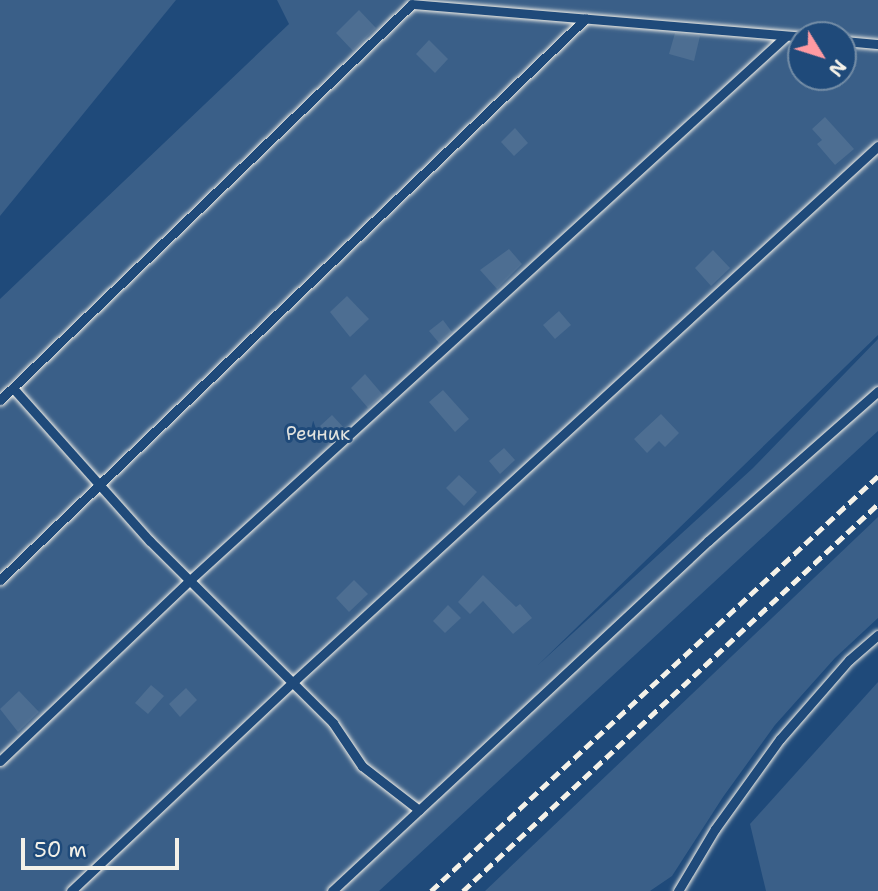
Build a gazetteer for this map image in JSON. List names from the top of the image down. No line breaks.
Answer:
{"parks":["Речник"],"scale_bar":"50 m","north":"bottom right"}
